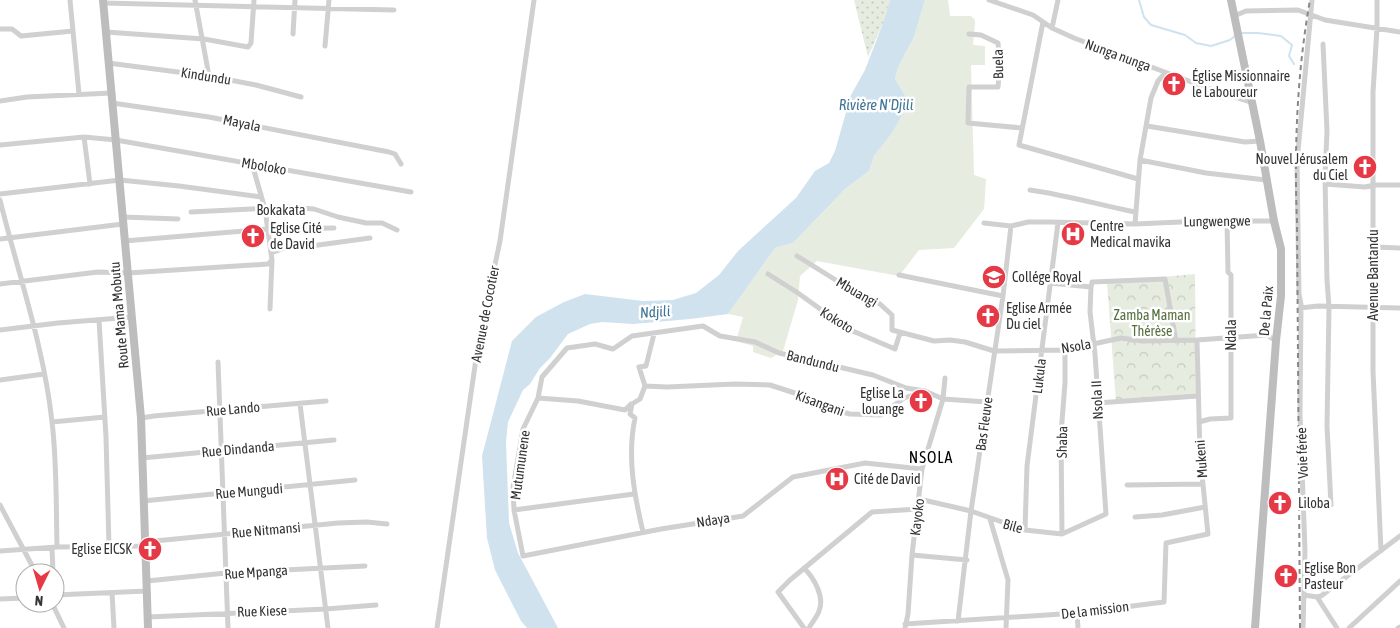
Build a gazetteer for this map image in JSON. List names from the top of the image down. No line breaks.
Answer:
{"streets":{"street":["Nunga nunga","Buela","Kindundu","Mayala","Mboloko","Bokakata","Lungwengwe","Avenue Bantandu","Mbuangi","De la Paix","Avenue de Cocotier","Route Mama Mobutu","Kokoto","Ndala","Nsola","Bandundu","Lukula","Nsola II","Kisangani","Rue Lando","Bas Fleuve","Shaba","Rue Dindanda","Voie férée","Mukeni","Mutumunene","Rue Mungudi","Kayoko","Ndaya","Bile","Rue Nitmansi","Rue Mpanga","De la mission","Rue Kiese"]},"crossings":[["Nunga nunga","De la Paix"],["Kindundu","Route Mama Mobutu"],["Mayala","Route Mama Mobutu"],["Mboloko","Route Mama Mobutu"],["Lungwengwe","De la Paix"],["Lungwengwe","Ndala"],["Lungwengwe","Lukula"],["Lungwengwe","Bas Fleuve"],["Mbuangi","Kokoto"],["Mbuangi","Nsola"],["De la Paix","Nsola"],["Route Mama Mobutu","Rue Lando"],["Route Mama Mobutu","Rue Dindanda"],["Route Mama Mobutu","Rue Mungudi"],["Route Mama Mobutu","Rue Nitmansi"],["Route Mama Mobutu","Rue Mpanga"],["Route Mama Mobutu","Rue Kiese"],["Kokoto","Nsola"],["Ndala","Nsola"],["Ndala","Mukeni"],["Nsola","Lukula"],["Nsola","Nsola II"],["Nsola","Bas Fleuve"],["Nsola","Shaba"],["Nsola","Mukeni"],["Bandundu","Kisangani"],["Bandundu","Mutumunene"],["Lukula","Bile"],["Nsola II","Shaba"],["Nsola II","Bile"],["Bas Fleuve","Bile"],["Bas Fleuve","De la mission"],["Shaba","Bile"],["Mukeni","De la mission"],["Mutumunene","Ndaya"],["Kayoko","Ndaya"],["Kayoko","Bile"],["Kayoko","De la mission"]],"districts":["NSOLA"],"water":["Rivière N'Djili","Ndjili"],"parks":["Zamba Maman Thérèse"],"places":{"church":["Église Missionnaire le Laboureur","Nouvel Jérusalem du Ciel","Eglise Cité de David","Eglise Armée Du ciel","Eglise La louange","Liloba","Eglise EICSK","Eglise Bon Pasteur"],"hospital":["Centre Medical mavika","Cité de David"],"school or university":["Collége Royal"]},"north":"bottom"}
